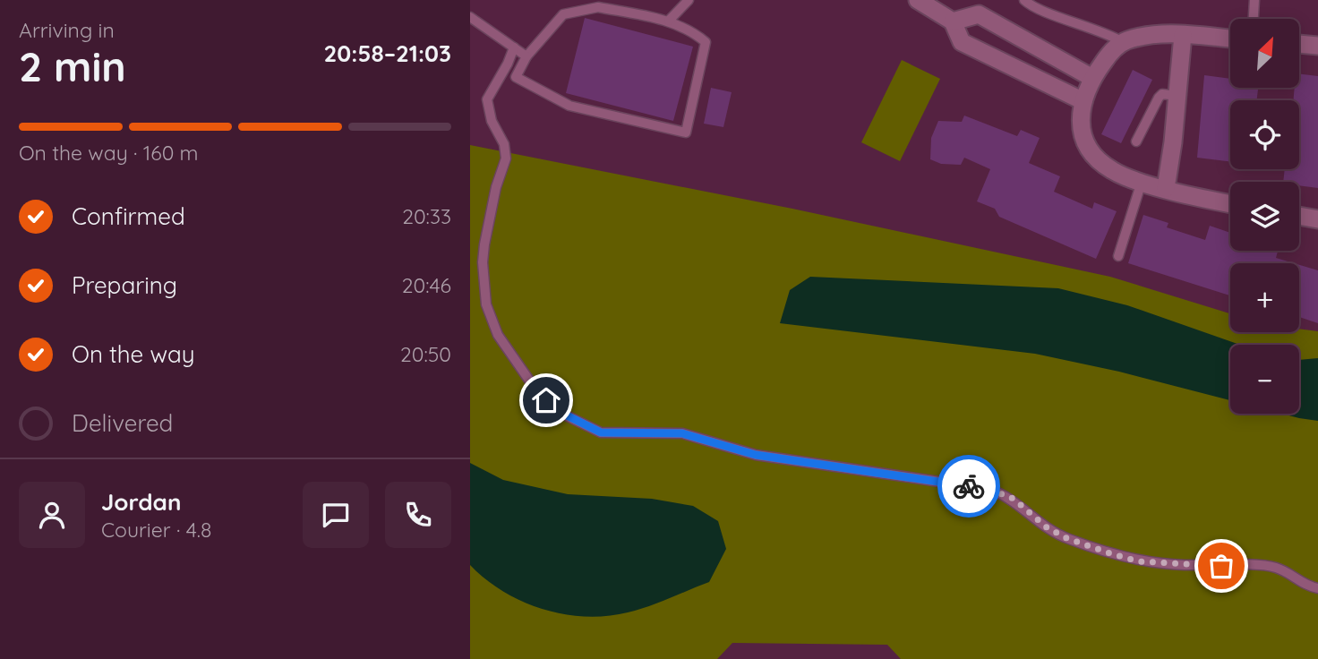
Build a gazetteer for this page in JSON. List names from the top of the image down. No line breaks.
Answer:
{"north":"top right","page":{"heading":["2 min","Arriving in","20:58–21:03"],"panel":["Jordan","Courier · 4.8"],"map_buttons":["+","−"],"bar":"On the way · 160 m","list":[["Confirmed","20:33"],["Preparing","20:46"],["On the way","20:50"],"Delivered"]}}
